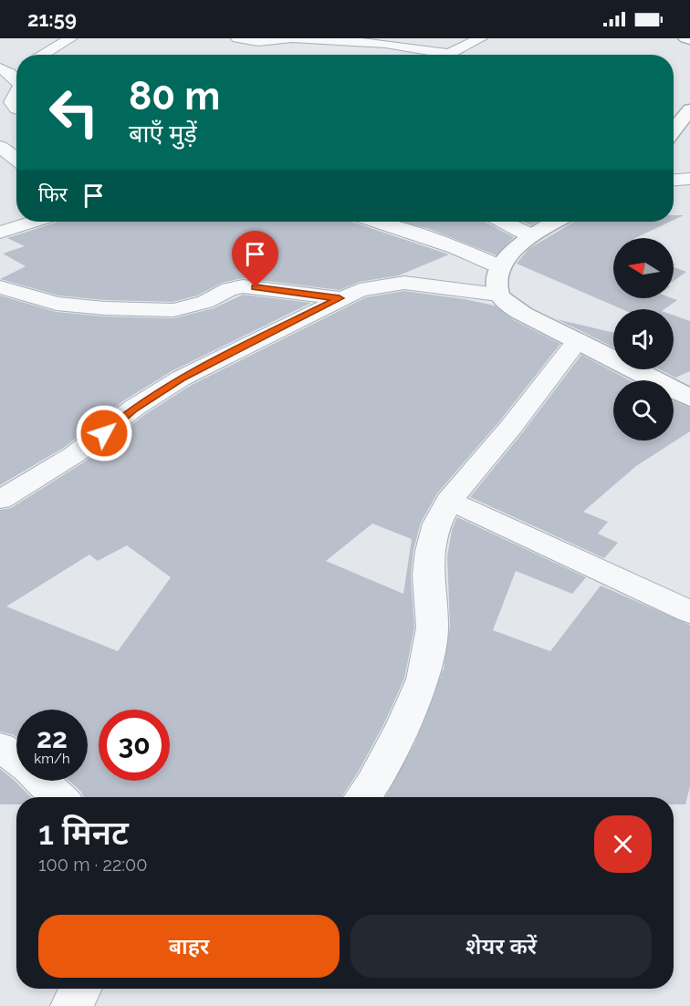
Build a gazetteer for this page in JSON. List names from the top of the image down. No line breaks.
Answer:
{"north":"left","page":{"status":"21:59","turn":["80 m","बाएँ मुड़ें"],"then":"फिर","speed":"22 km/h","limit":"30","heading":["1 मिनट","100 m · 22:00"],"buttons":["बाहर","शेयर करें"]}}
